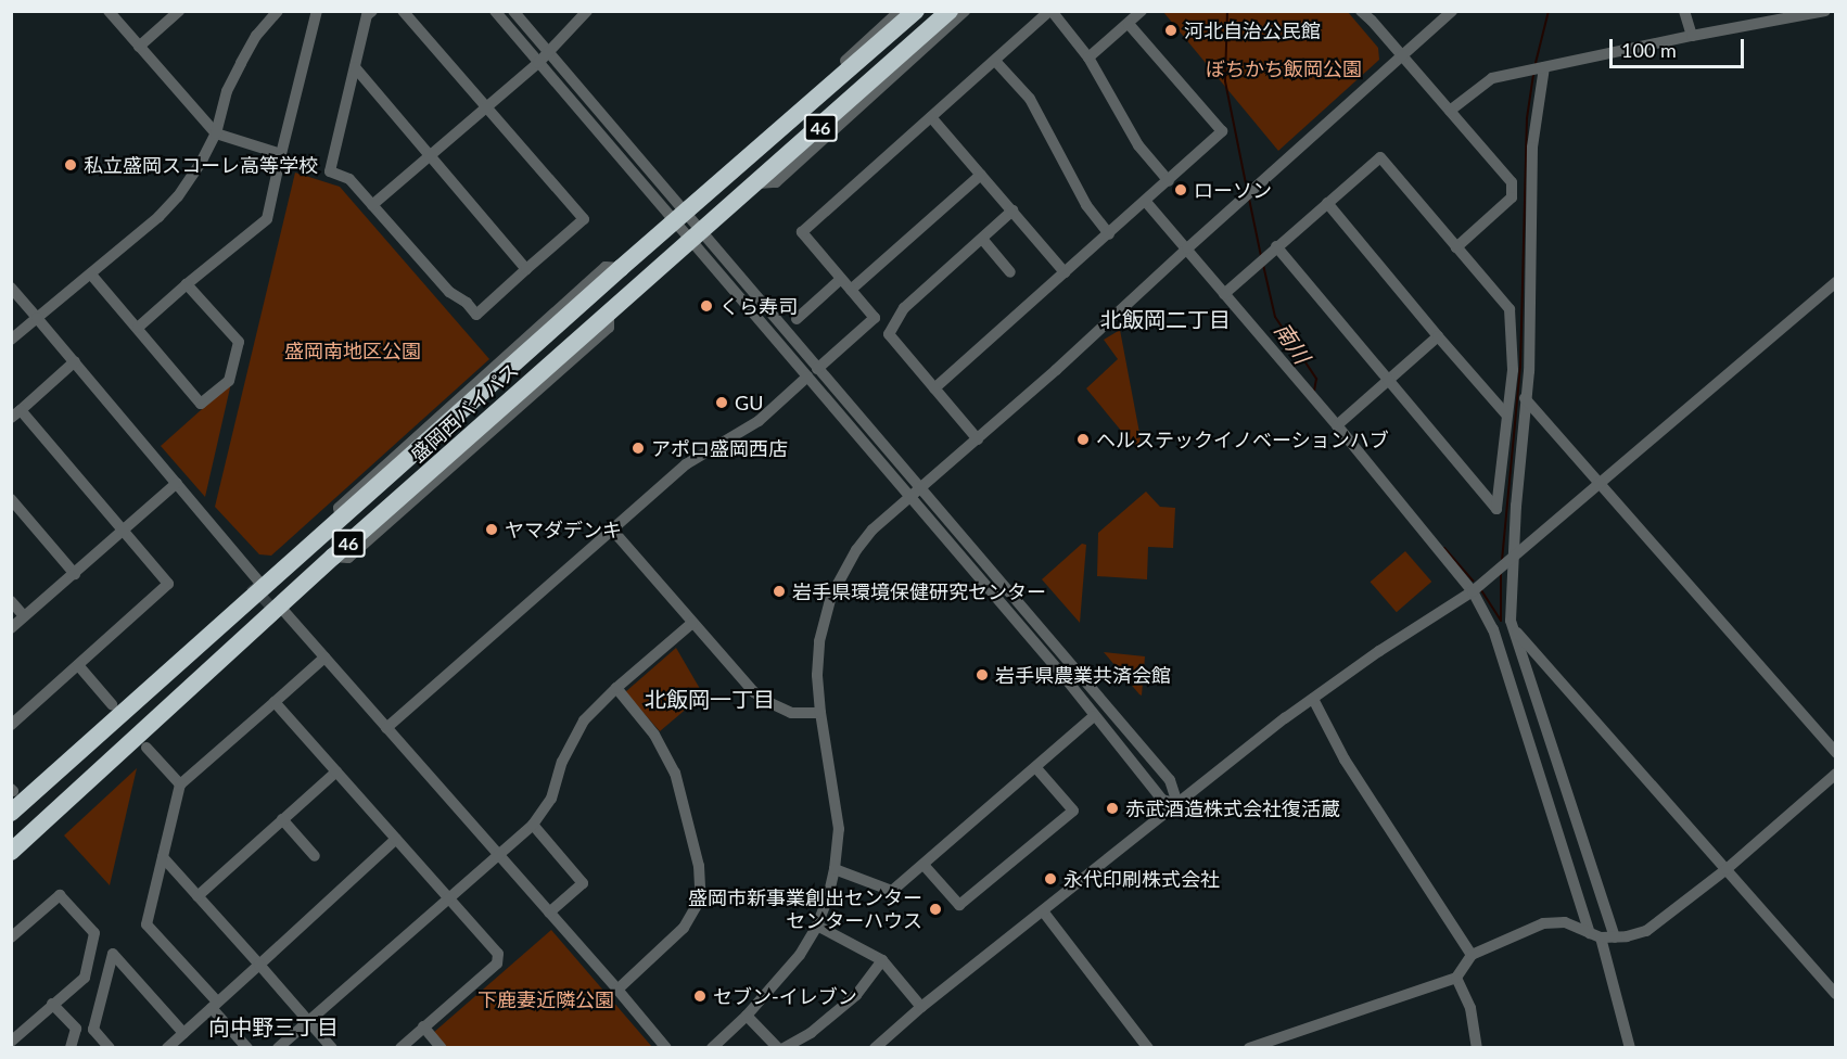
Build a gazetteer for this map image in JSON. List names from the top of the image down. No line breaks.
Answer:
{"streets":{"highway":["46","盛岡西バイパス"]},"districts":["北飯岡二丁目","北飯岡一丁目","向中野三丁目"],"water":["南川"],"parks":["ぼちかち飯岡公園","盛岡南地区公園","下鹿妻近隣公園"],"places":["河北自治公民館","私立盛岡スコーレ高等学校","ローソン","くら寿司","GU","ヘルステックイノベーションハブ","アポロ盛岡西店","ヤマダデンキ","岩手県環境保健研究センター","岩手県農業共済会館","赤武酒造株式会社復活蔵","永代印刷株式会社","盛岡市新事業創出センター センターハウス","セブン-イレブン"],"scale_bar":"100 m"}
